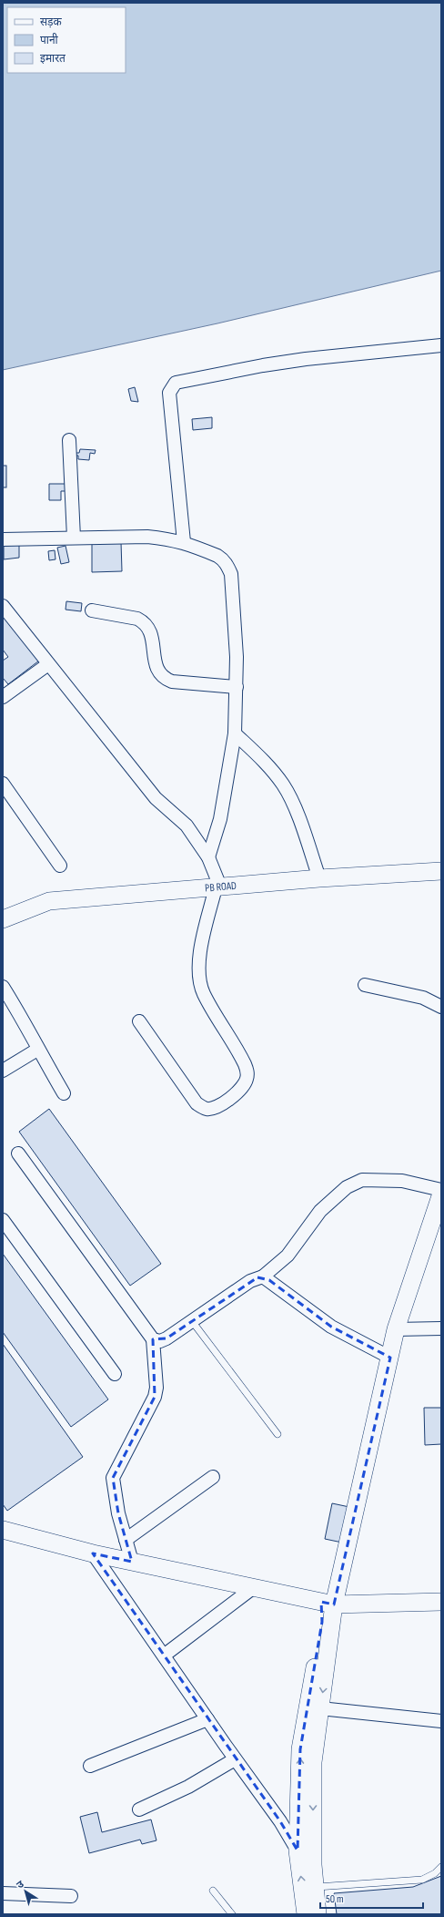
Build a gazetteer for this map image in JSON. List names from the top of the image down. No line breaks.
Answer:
{"streets":{"street":["PB ROAD"]},"legend":["सड़क","पानी","इमारत"],"scale_bar":"50 m","north":"top left"}
